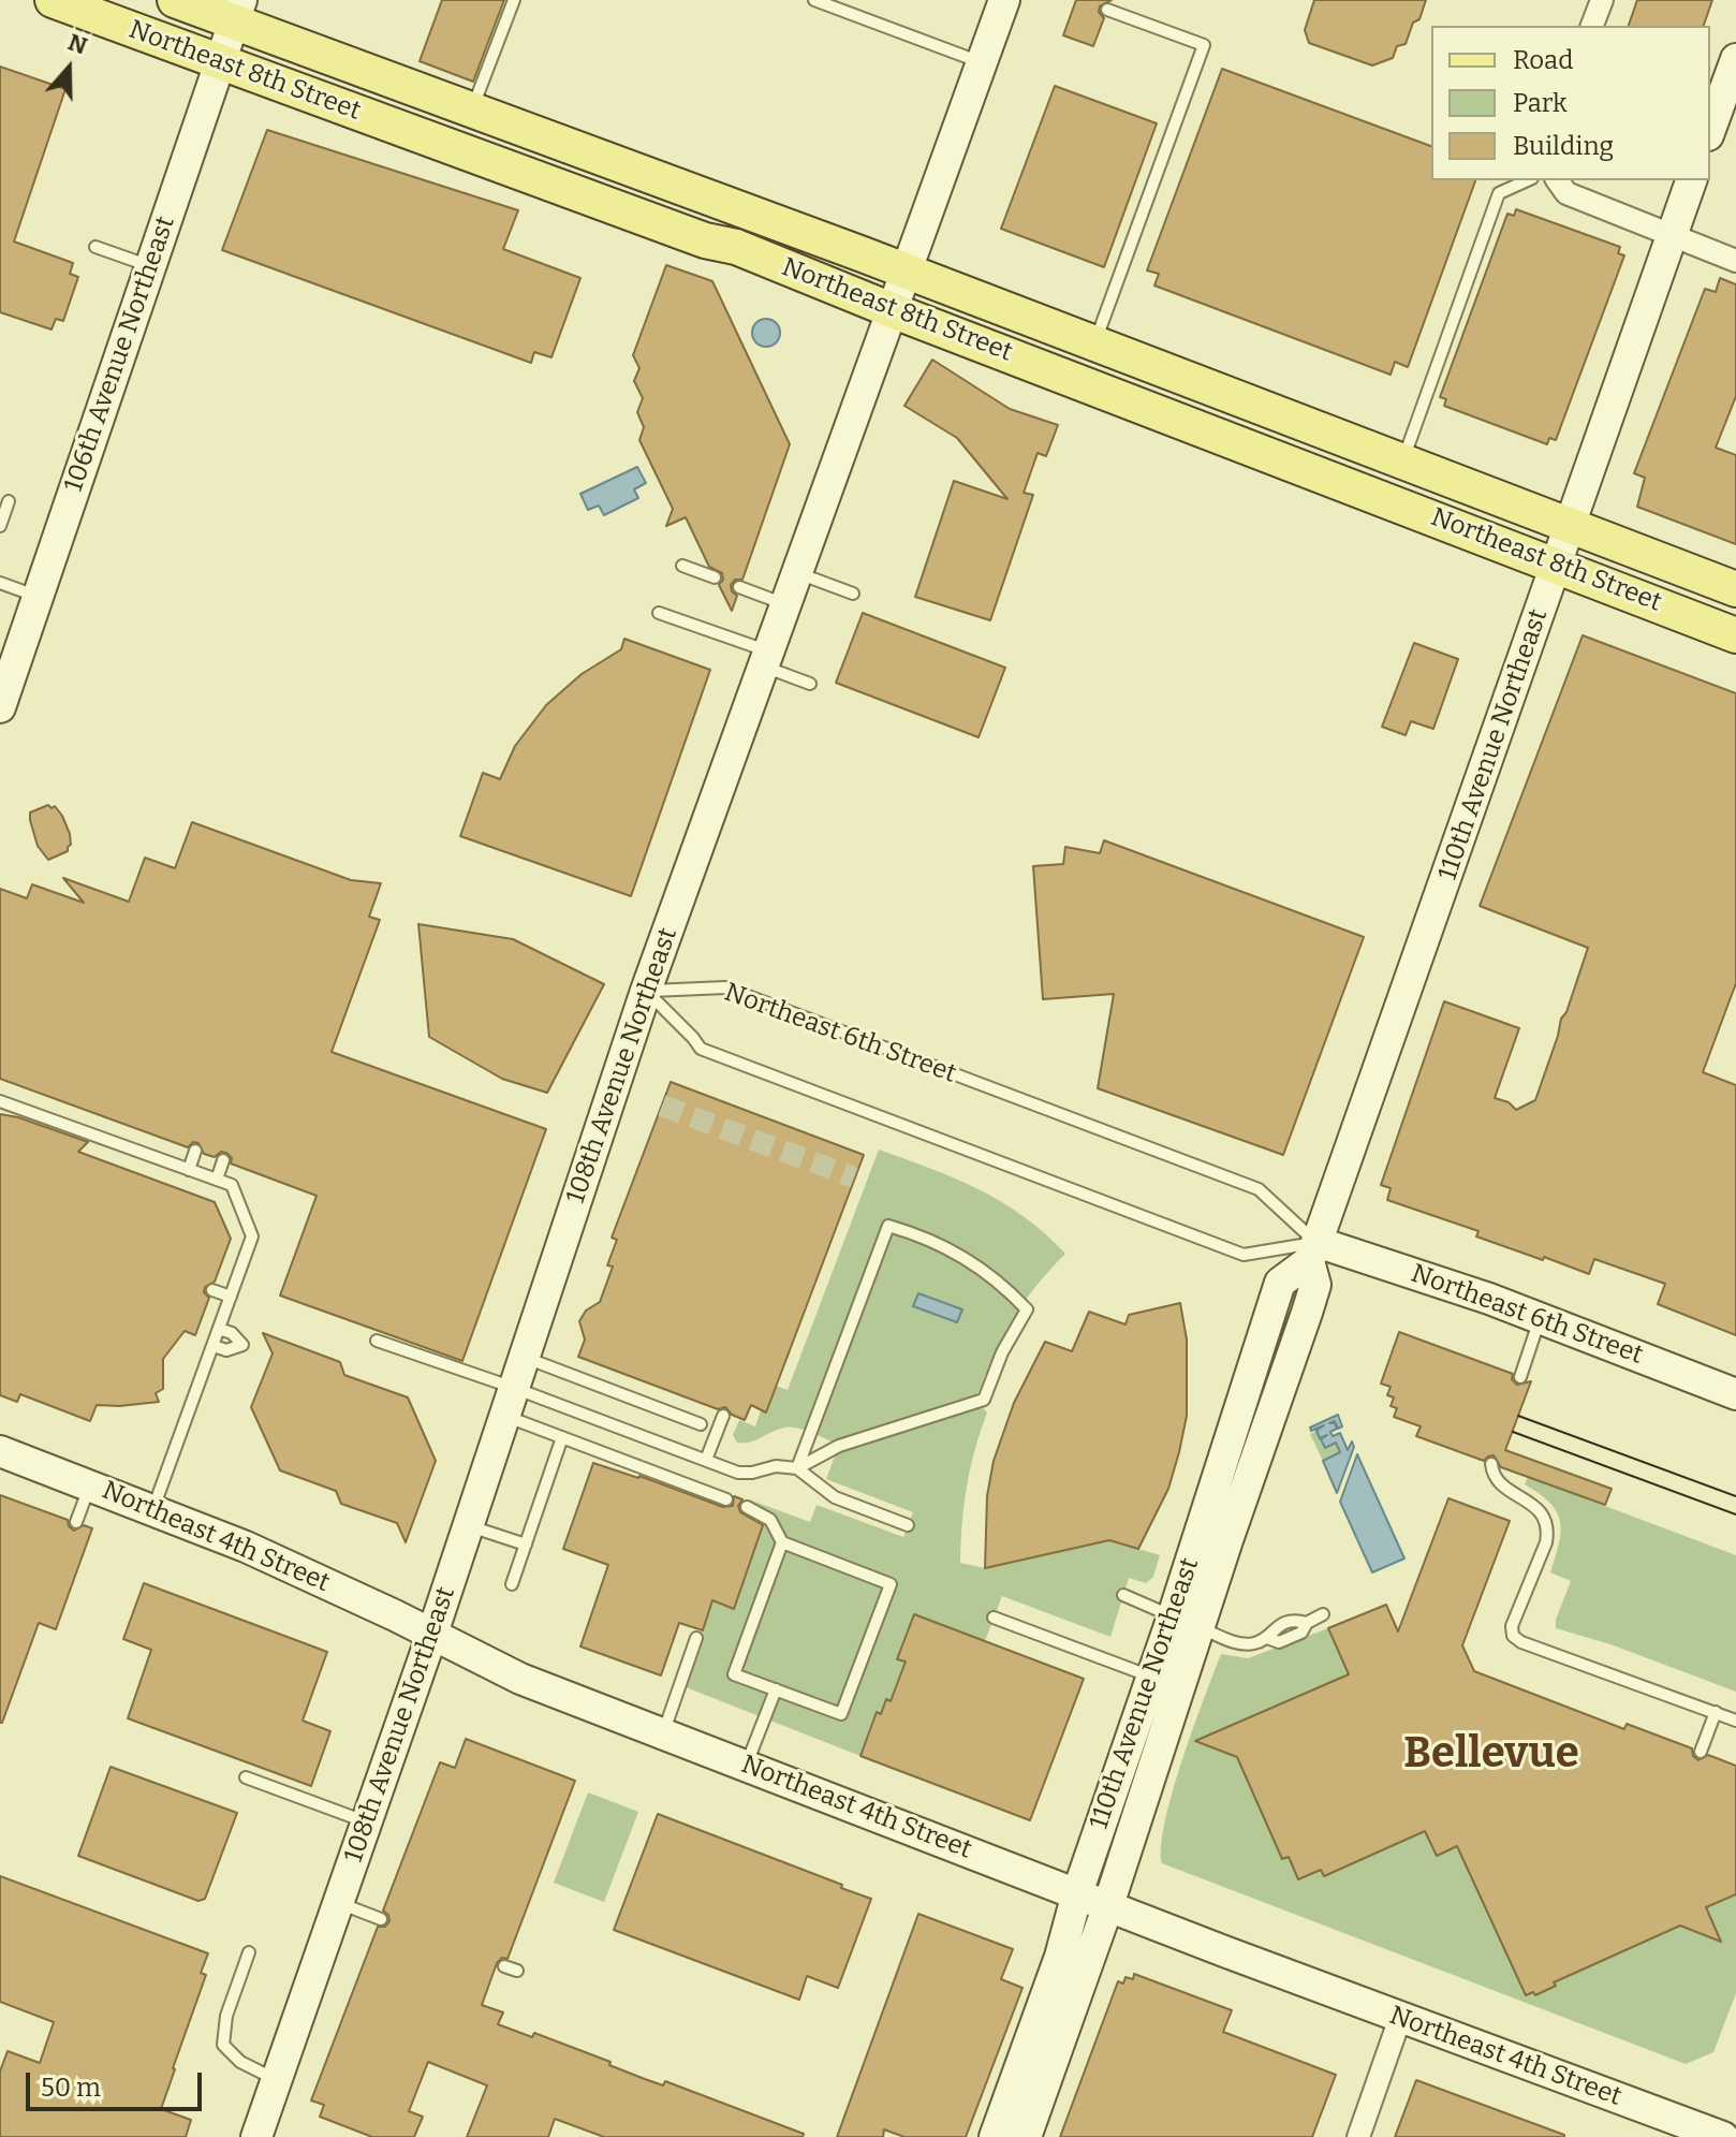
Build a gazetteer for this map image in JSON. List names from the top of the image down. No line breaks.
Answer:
{"streets":{"main road":["Northeast 8th Street"],"street":["106th Avenue Northeast","110th Avenue Northeast","Northeast 6th Street","108th Avenue Northeast","Northeast 4th Street"]},"crossings":[["Northeast 8th Street","106th Avenue Northeast"],["Northeast 8th Street","110th Avenue Northeast"],["Northeast 8th Street","108th Avenue Northeast"],["110th Avenue Northeast","Northeast 6th Street"],["110th Avenue Northeast","Northeast 4th Street"],["Northeast 6th Street","108th Avenue Northeast"],["108th Avenue Northeast","Northeast 4th Street"]],"districts":["Bellevue"],"legend":["Road","Park","Building"],"scale_bar":"50 m","north":"top"}
